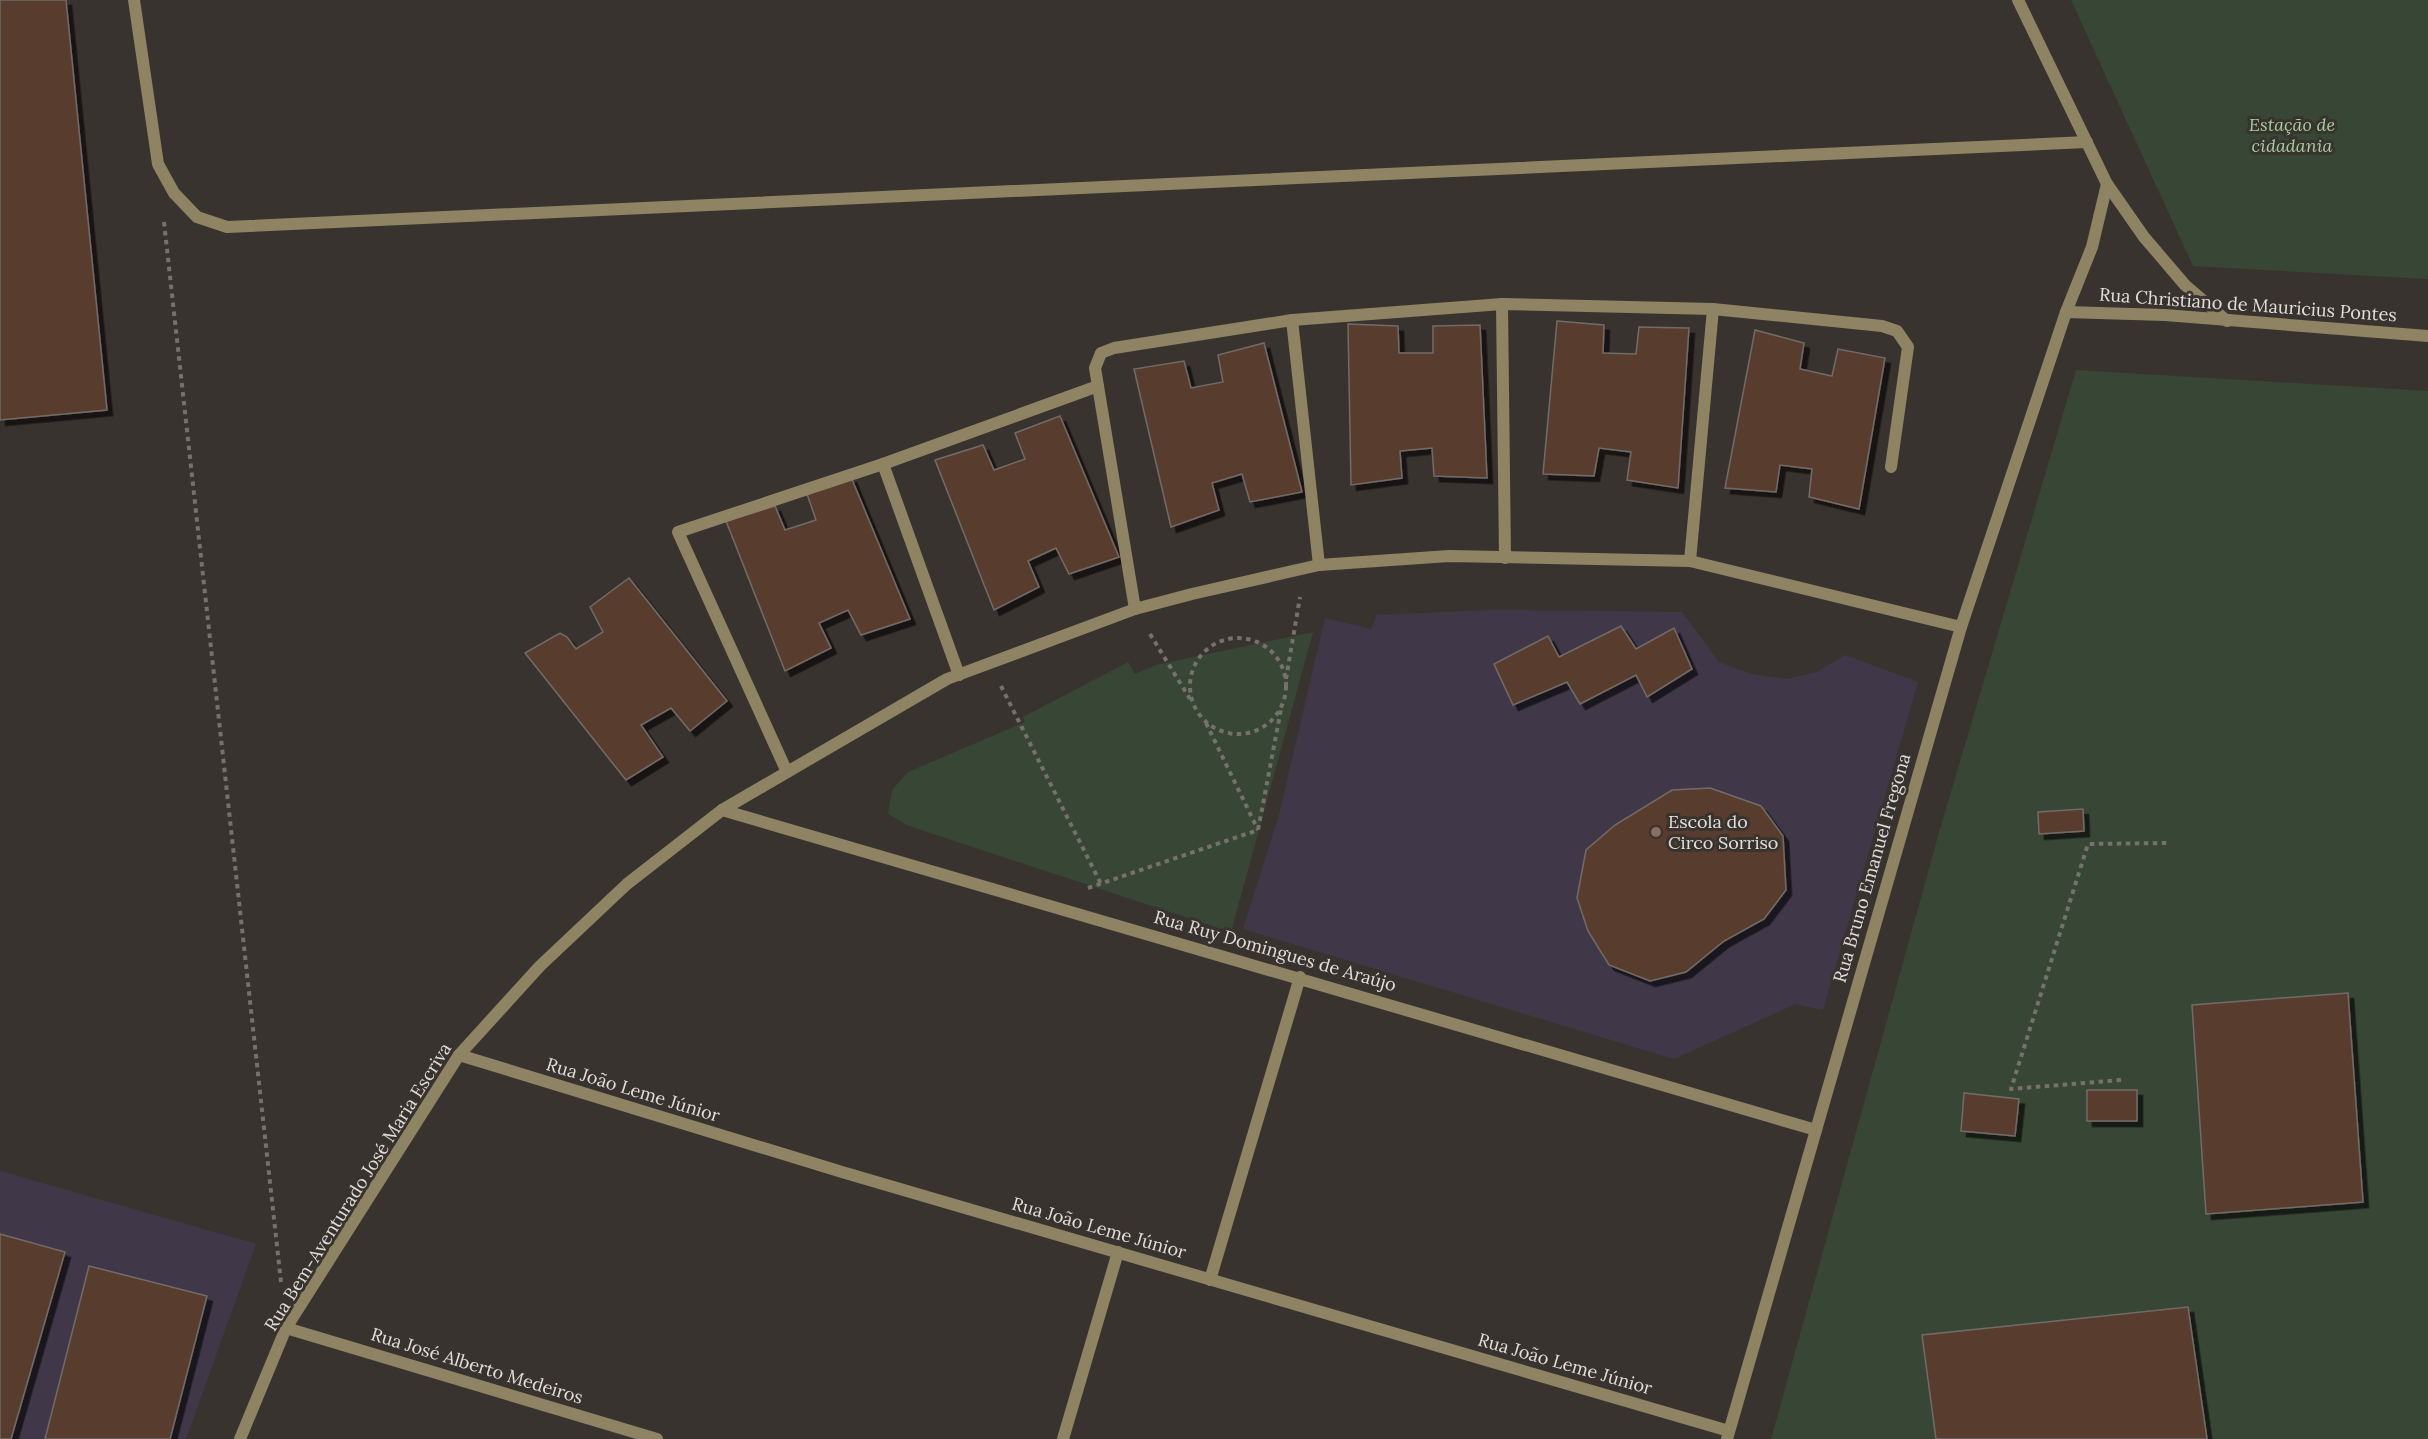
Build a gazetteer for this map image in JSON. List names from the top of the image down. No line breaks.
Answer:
{"streets":{"street":["Rua Christiano de Mauricius Pontes","Rua Bruno Emanuel Fregona","Rua Ruy Domingues de Araújo","Rua João Leme Júnior","Rua Bem-Aventurado José Maria Escriva","Rua José Alberto Medeiros"]},"crossings":[["Rua Christiano de Mauricius Pontes","Rua Bruno Emanuel Fregona"],["Rua Bruno Emanuel Fregona","Rua Ruy Domingues de Araújo"],["Rua Bruno Emanuel Fregona","Rua João Leme Júnior"],["Rua Bruno Emanuel Fregona","Rua Bem-Aventurado José Maria Escriva"],["Rua Ruy Domingues de Araújo","Rua Bem-Aventurado José Maria Escriva"],["Rua João Leme Júnior","Rua Bem-Aventurado José Maria Escriva"],["Rua Bem-Aventurado José Maria Escriva","Rua José Alberto Medeiros"]],"parks":["Estação de cidadania"],"places":["Escola do Circo Sorriso"]}
